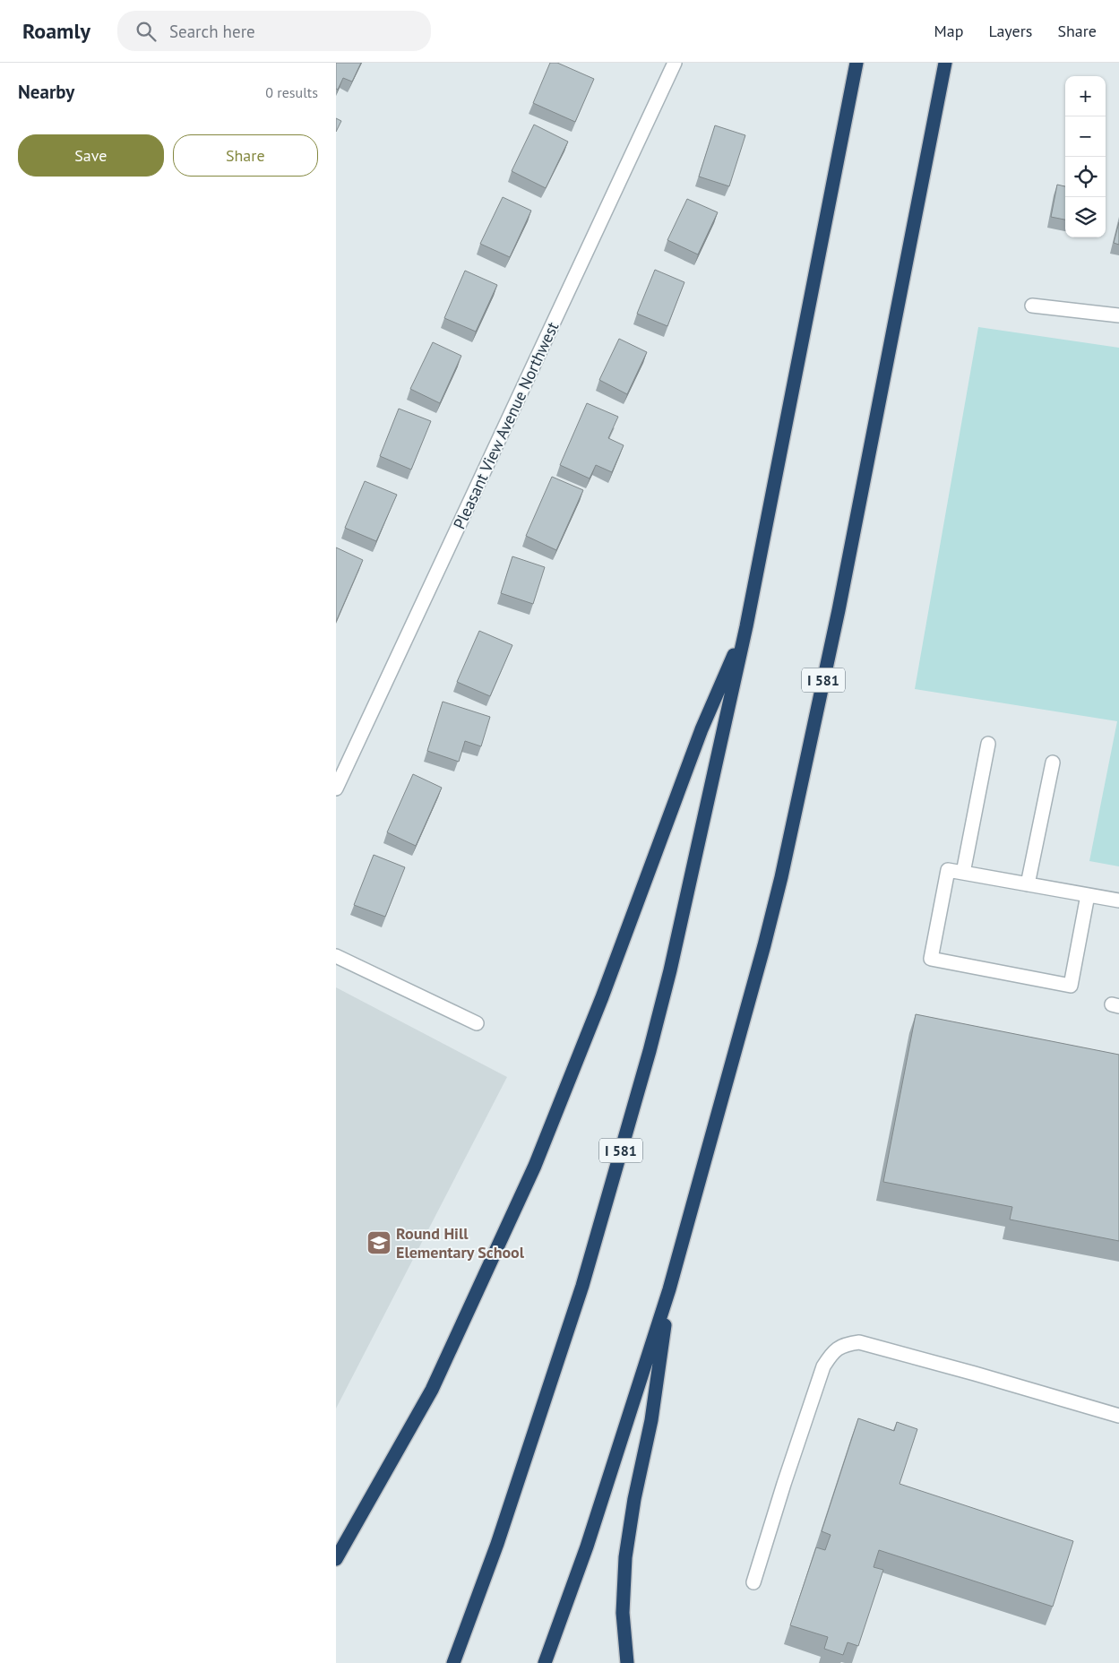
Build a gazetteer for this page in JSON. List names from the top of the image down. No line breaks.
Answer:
{"streets":{"highway":["I 581"],"street":["Pleasant View Avenue Northwest"]},"places":{"school or university":["Round Hill Elementary School"]},"page":{"header":"Roamly","search":"Search here","nav":["Map","Layers","Share"],"heading":["Nearby","0 results"],"map_buttons":["+","−"],"buttons":["Save","Share"]}}
